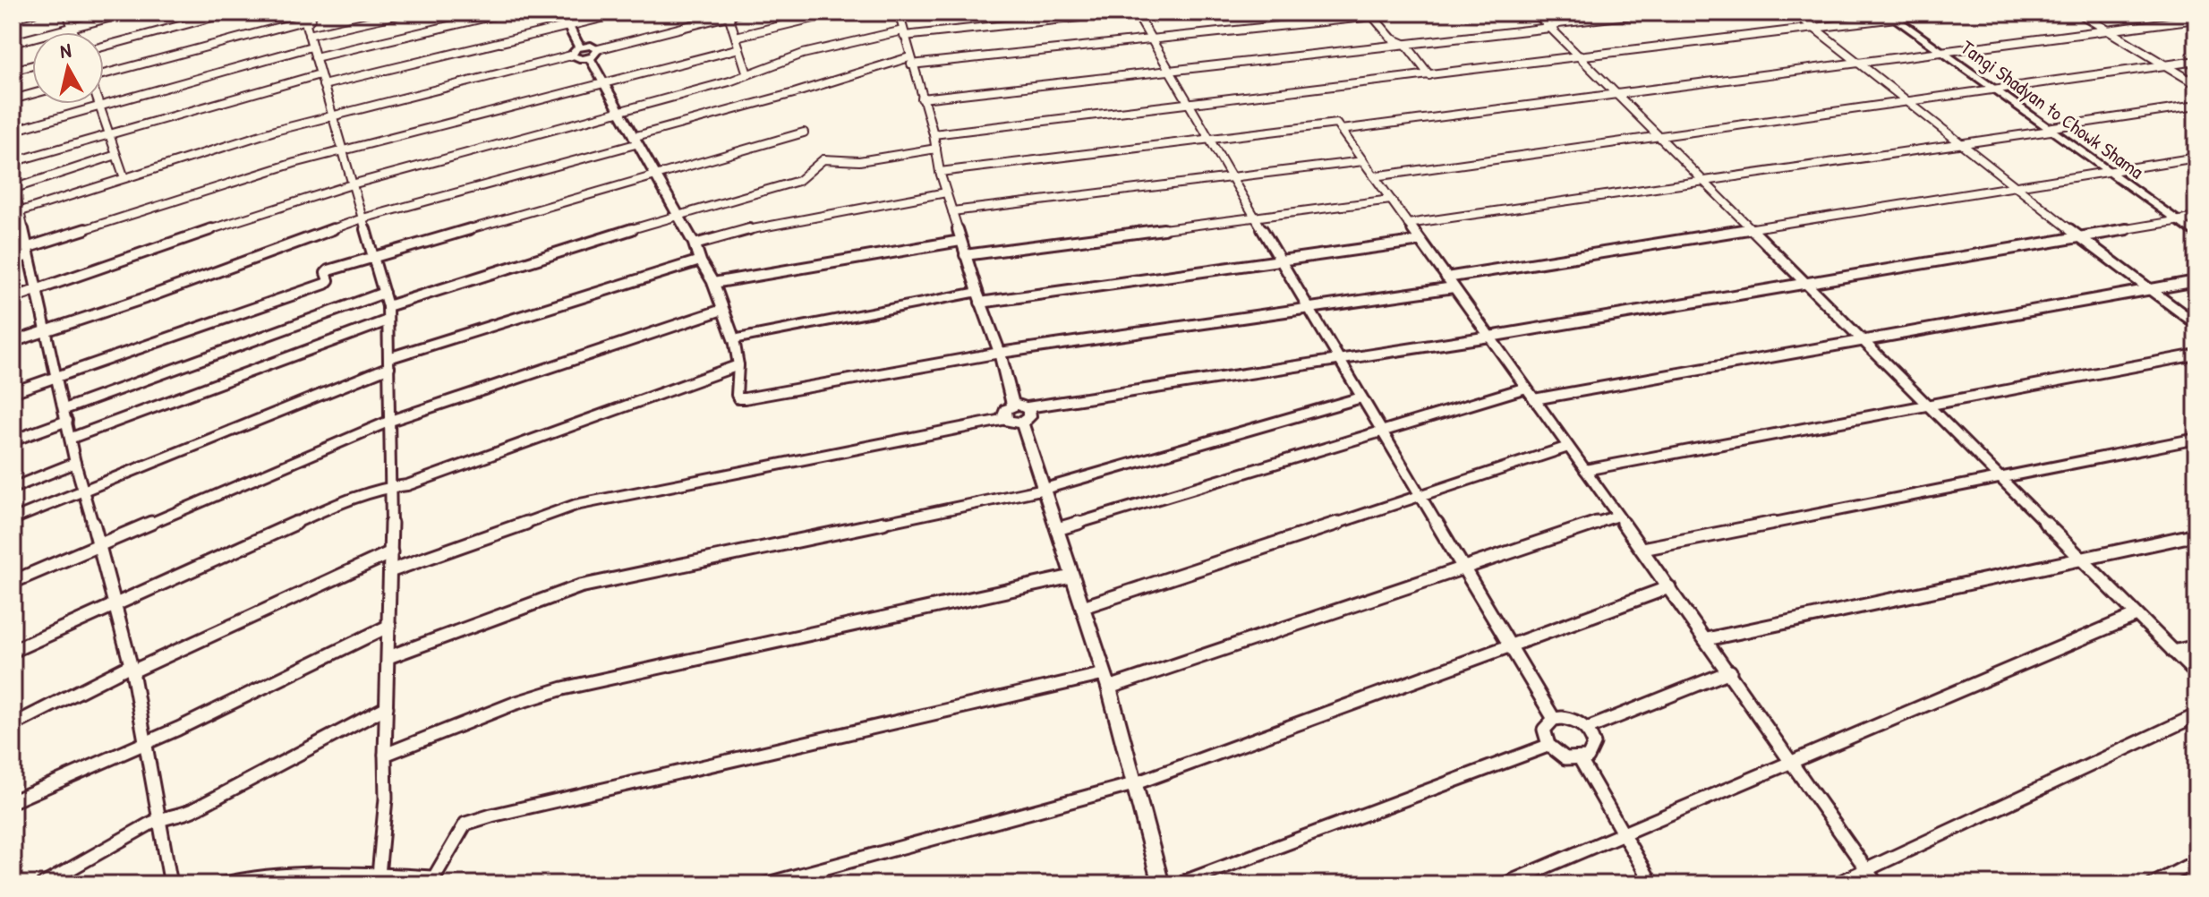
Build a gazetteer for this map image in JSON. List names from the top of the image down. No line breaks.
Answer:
{"streets":{"main road":["Tangi Shadyan to Chowk Shama"]},"north":"top"}
